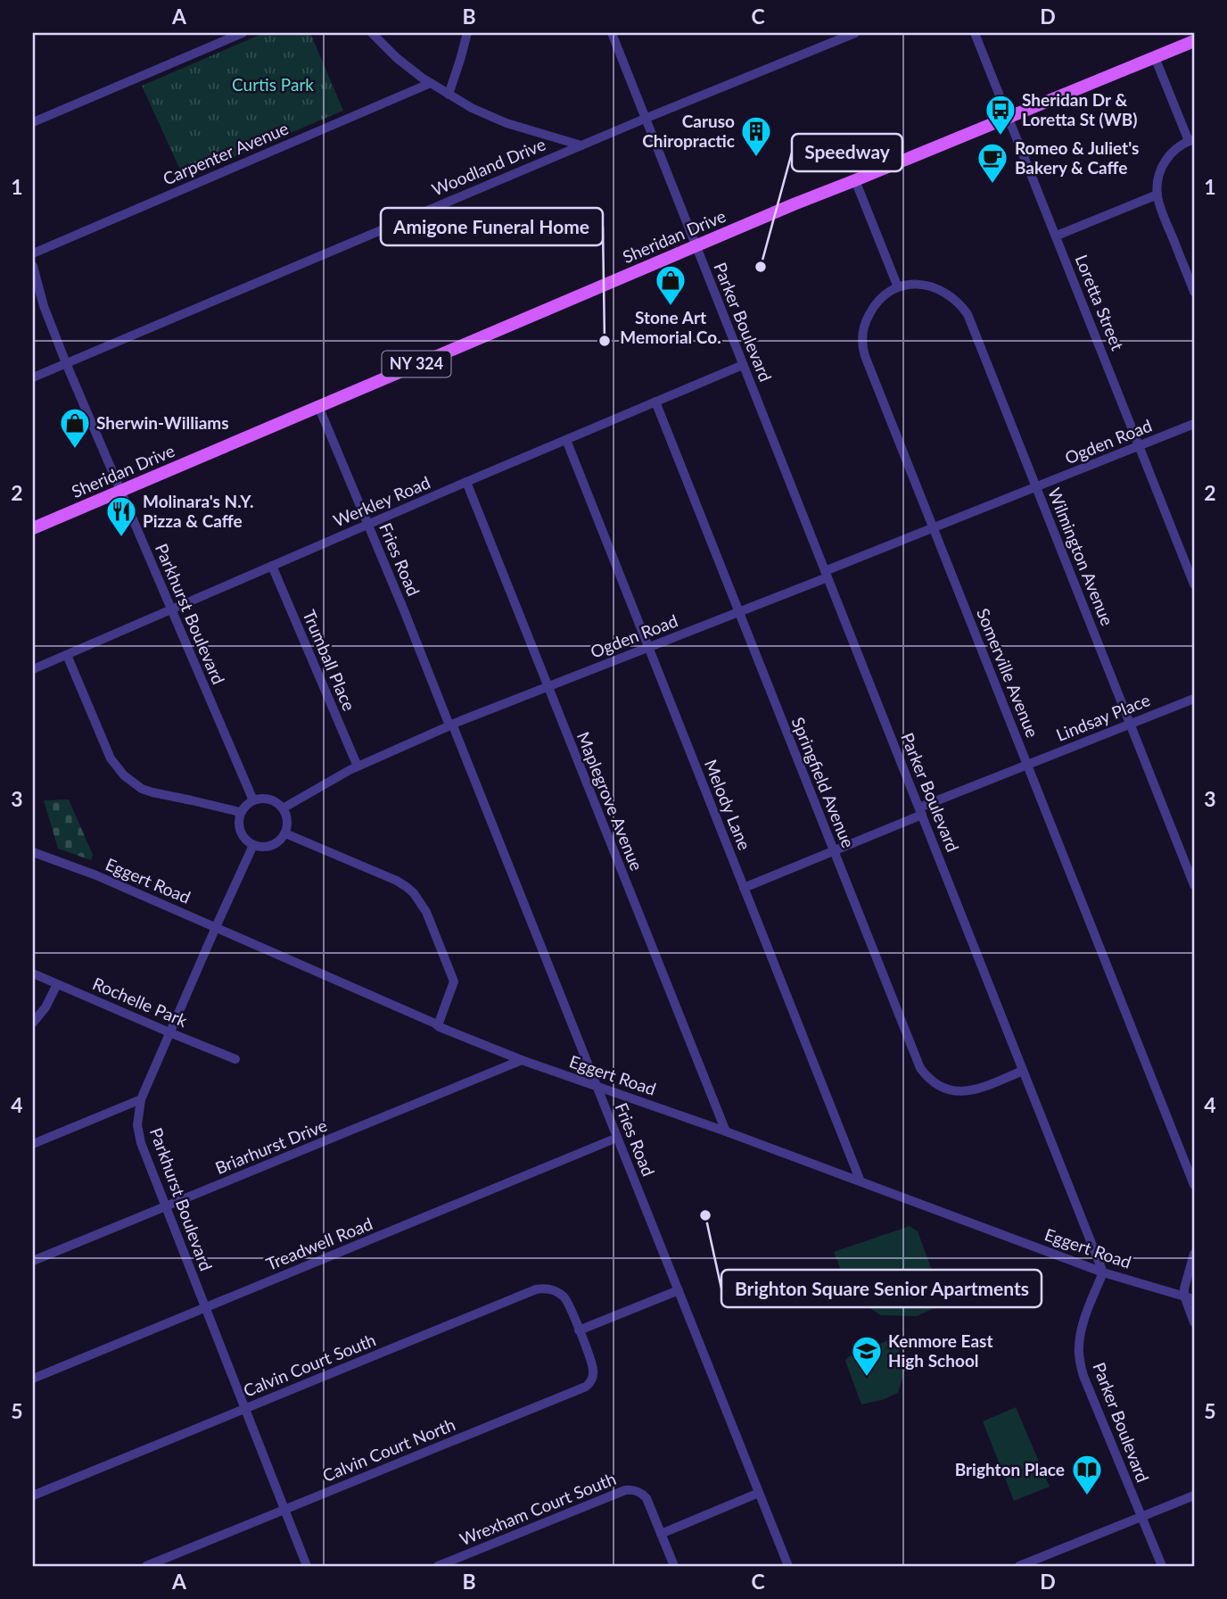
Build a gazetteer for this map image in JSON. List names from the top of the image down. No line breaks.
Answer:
{"streets":{"main road":["Sheridan Drive","NY 324"],"street":["Carpenter Avenue","Woodland Drive","Loretta Street","Parker Boulevard","Ogden Road","Werkley Road","Wilmington Avenue","Fries Road","Parkhurst Boulevard","Trumball Place","Somerville Avenue","Lindsay Place","Springfield Avenue","Maplegrove Avenue","Melody Lane","Eggert Road","Rochelle Park","Briarhurst Drive","Treadwell Road","Calvin Court South","Calvin Court North","Wrexham Court South"]},"crossings":[["Woodland Drive","Parker Boulevard"],["Woodland Drive","Parkhurst Boulevard"],["Sheridan Drive","Loretta Street"],["Sheridan Drive","Parker Boulevard"],["Sheridan Drive","Fries Road"],["Sheridan Drive","Parkhurst Boulevard"],["Loretta Street","Ogden Road"],["Parker Boulevard","Ogden Road"],["Parker Boulevard","Werkley Road"],["Parker Boulevard","Lindsay Place"],["Parker Boulevard","Springfield Avenue"],["Parker Boulevard","Eggert Road"],["Ogden Road","Wilmington Avenue"],["Ogden Road","Fries Road"],["Ogden Road","Parkhurst Boulevard"],["Ogden Road","Trumball Place"],["Ogden Road","Somerville Avenue"],["Ogden Road","Springfield Avenue"],["Ogden Road","Maplegrove Avenue"],["Ogden Road","Melody Lane"],["Werkley Road","Fries Road"],["Werkley Road","Parkhurst Boulevard"],["Werkley Road","Trumball Place"],["Werkley Road","Springfield Avenue"],["Werkley Road","Maplegrove Avenue"],["Werkley Road","Melody Lane"],["Wilmington Avenue","Somerville Avenue"],["Wilmington Avenue","Lindsay Place"],["Fries Road","Eggert Road"],["Fries Road","Treadwell Road"],["Parkhurst Boulevard","Eggert Road"],["Parkhurst Boulevard","Rochelle Park"],["Parkhurst Boulevard","Briarhurst Drive"],["Parkhurst Boulevard","Treadwell Road"],["Parkhurst Boulevard","Calvin Court South"],["Parkhurst Boulevard","Calvin Court North"],["Somerville Avenue","Lindsay Place"],["Lindsay Place","Springfield Avenue"],["Lindsay Place","Melody Lane"],["Maplegrove Avenue","Eggert Road"],["Melody Lane","Eggert Road"],["Eggert Road","Briarhurst Drive"],["Calvin Court South","Calvin Court North"]],"parks":["Curtis Park"],"places":{"bus stop":["Sheridan Dr & Loretta St (WB)"],"building":["Caruso Chiropractic"],"cafe":["Romeo & Juliet's Bakery & Caffe"],"other":["Speedway","Amigone Funeral Home","Brighton Square Senior Apartments"],"shop":["Stone Art Memorial Co.","Sherwin-Williams"],"restaurant":["Molinara's N.Y. Pizza & Caffe"],"school or university":["Kenmore East High School"],"library":["Brighton Place"]},"grid":{"columns":["A","B","C","D"],"rows":["1","2","3","4","5"]}}
